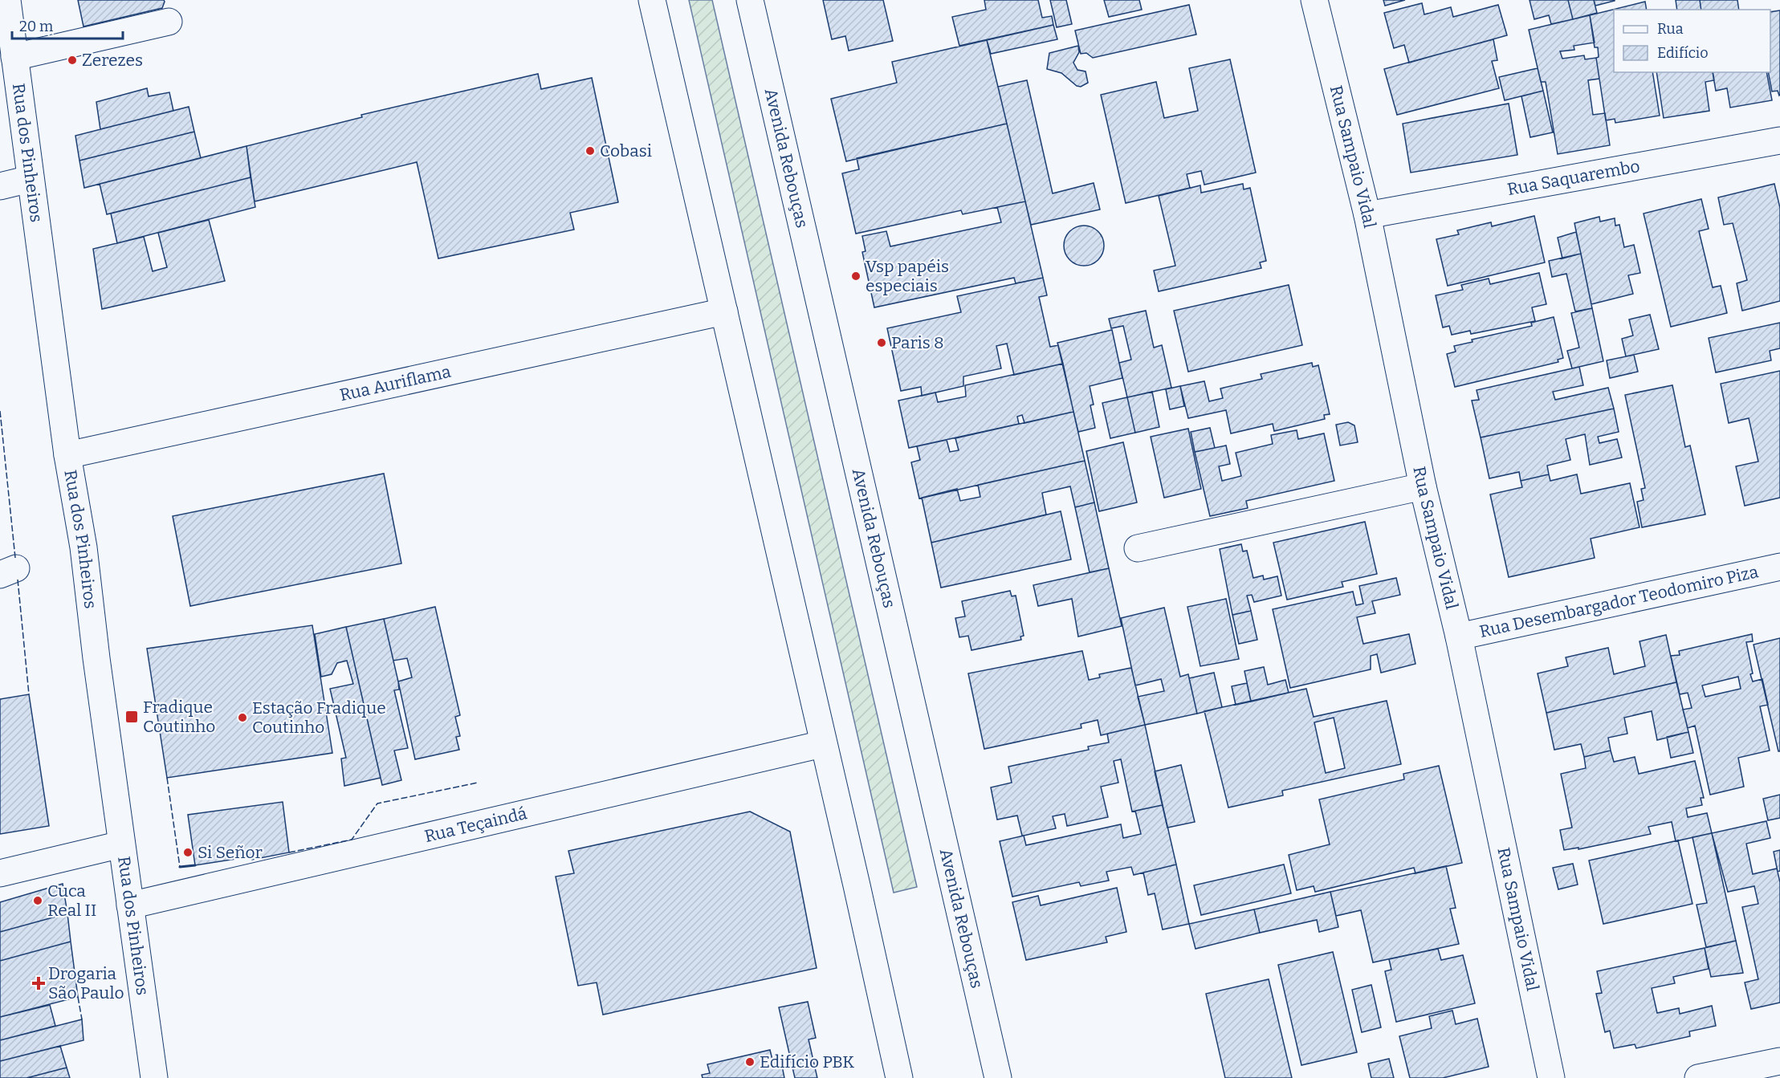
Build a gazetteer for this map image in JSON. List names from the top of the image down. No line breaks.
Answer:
{"streets":{"street":["Rua dos Pinheiros","Rua Sampaio Vidal","Avenida Rebouças","Rua Saquarembo","Rua Auriflama","Rua Desembargador Teodomiro Piza","Rua Teçaindá"]},"crossings":[["Rua dos Pinheiros","Rua Auriflama"],["Rua dos Pinheiros","Rua Teçaindá"],["Rua Sampaio Vidal","Rua Saquarembo"],["Rua Sampaio Vidal","Rua Desembargador Teodomiro Piza"]],"places":{"other":["Zerezes","Cobasi","Vsp papéis especiais","Paris 8","Estação Fradique Coutinho","Si Señor","Cuca Real II","Edifício PBK"],"transit":["Fradique Coutinho"],"health":["Drogaria São Paulo"]},"legend":["Rua","Edifício"],"scale_bar":"20 m"}
